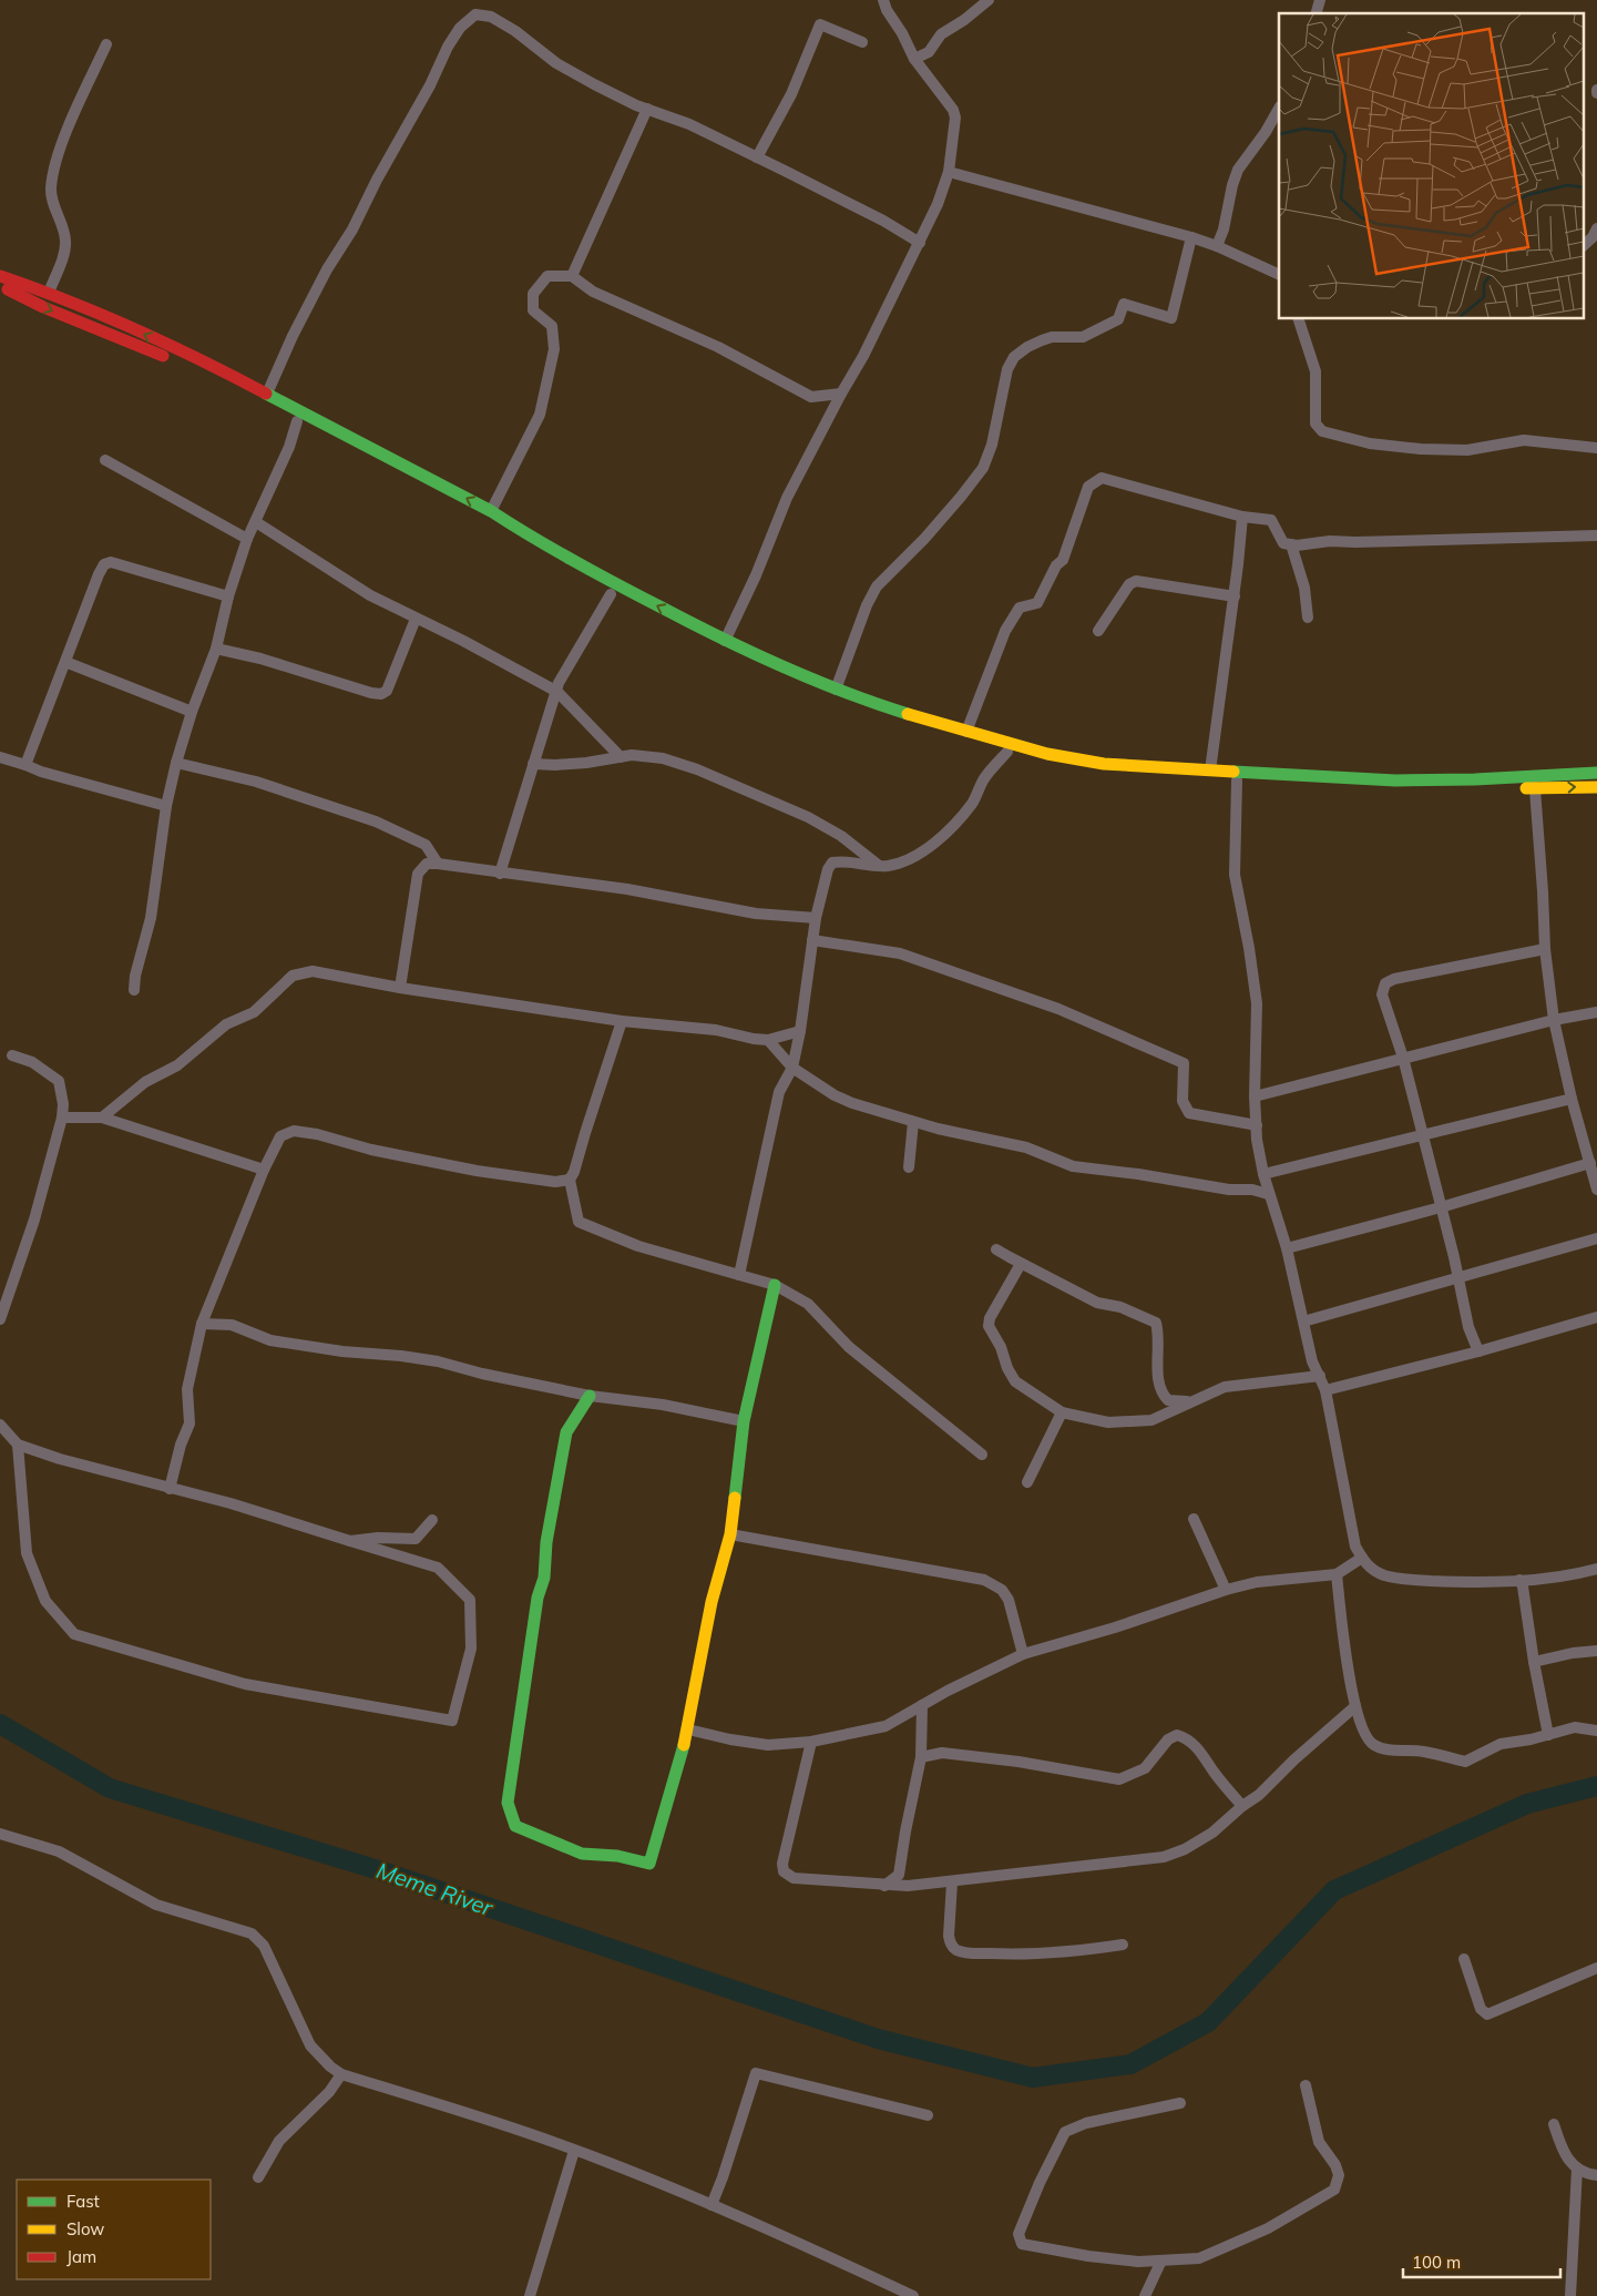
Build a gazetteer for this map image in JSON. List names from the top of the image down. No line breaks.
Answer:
{"water":["Meme River"],"legend":["Fast","Slow","Jam"],"scale_bar":"100 m"}
